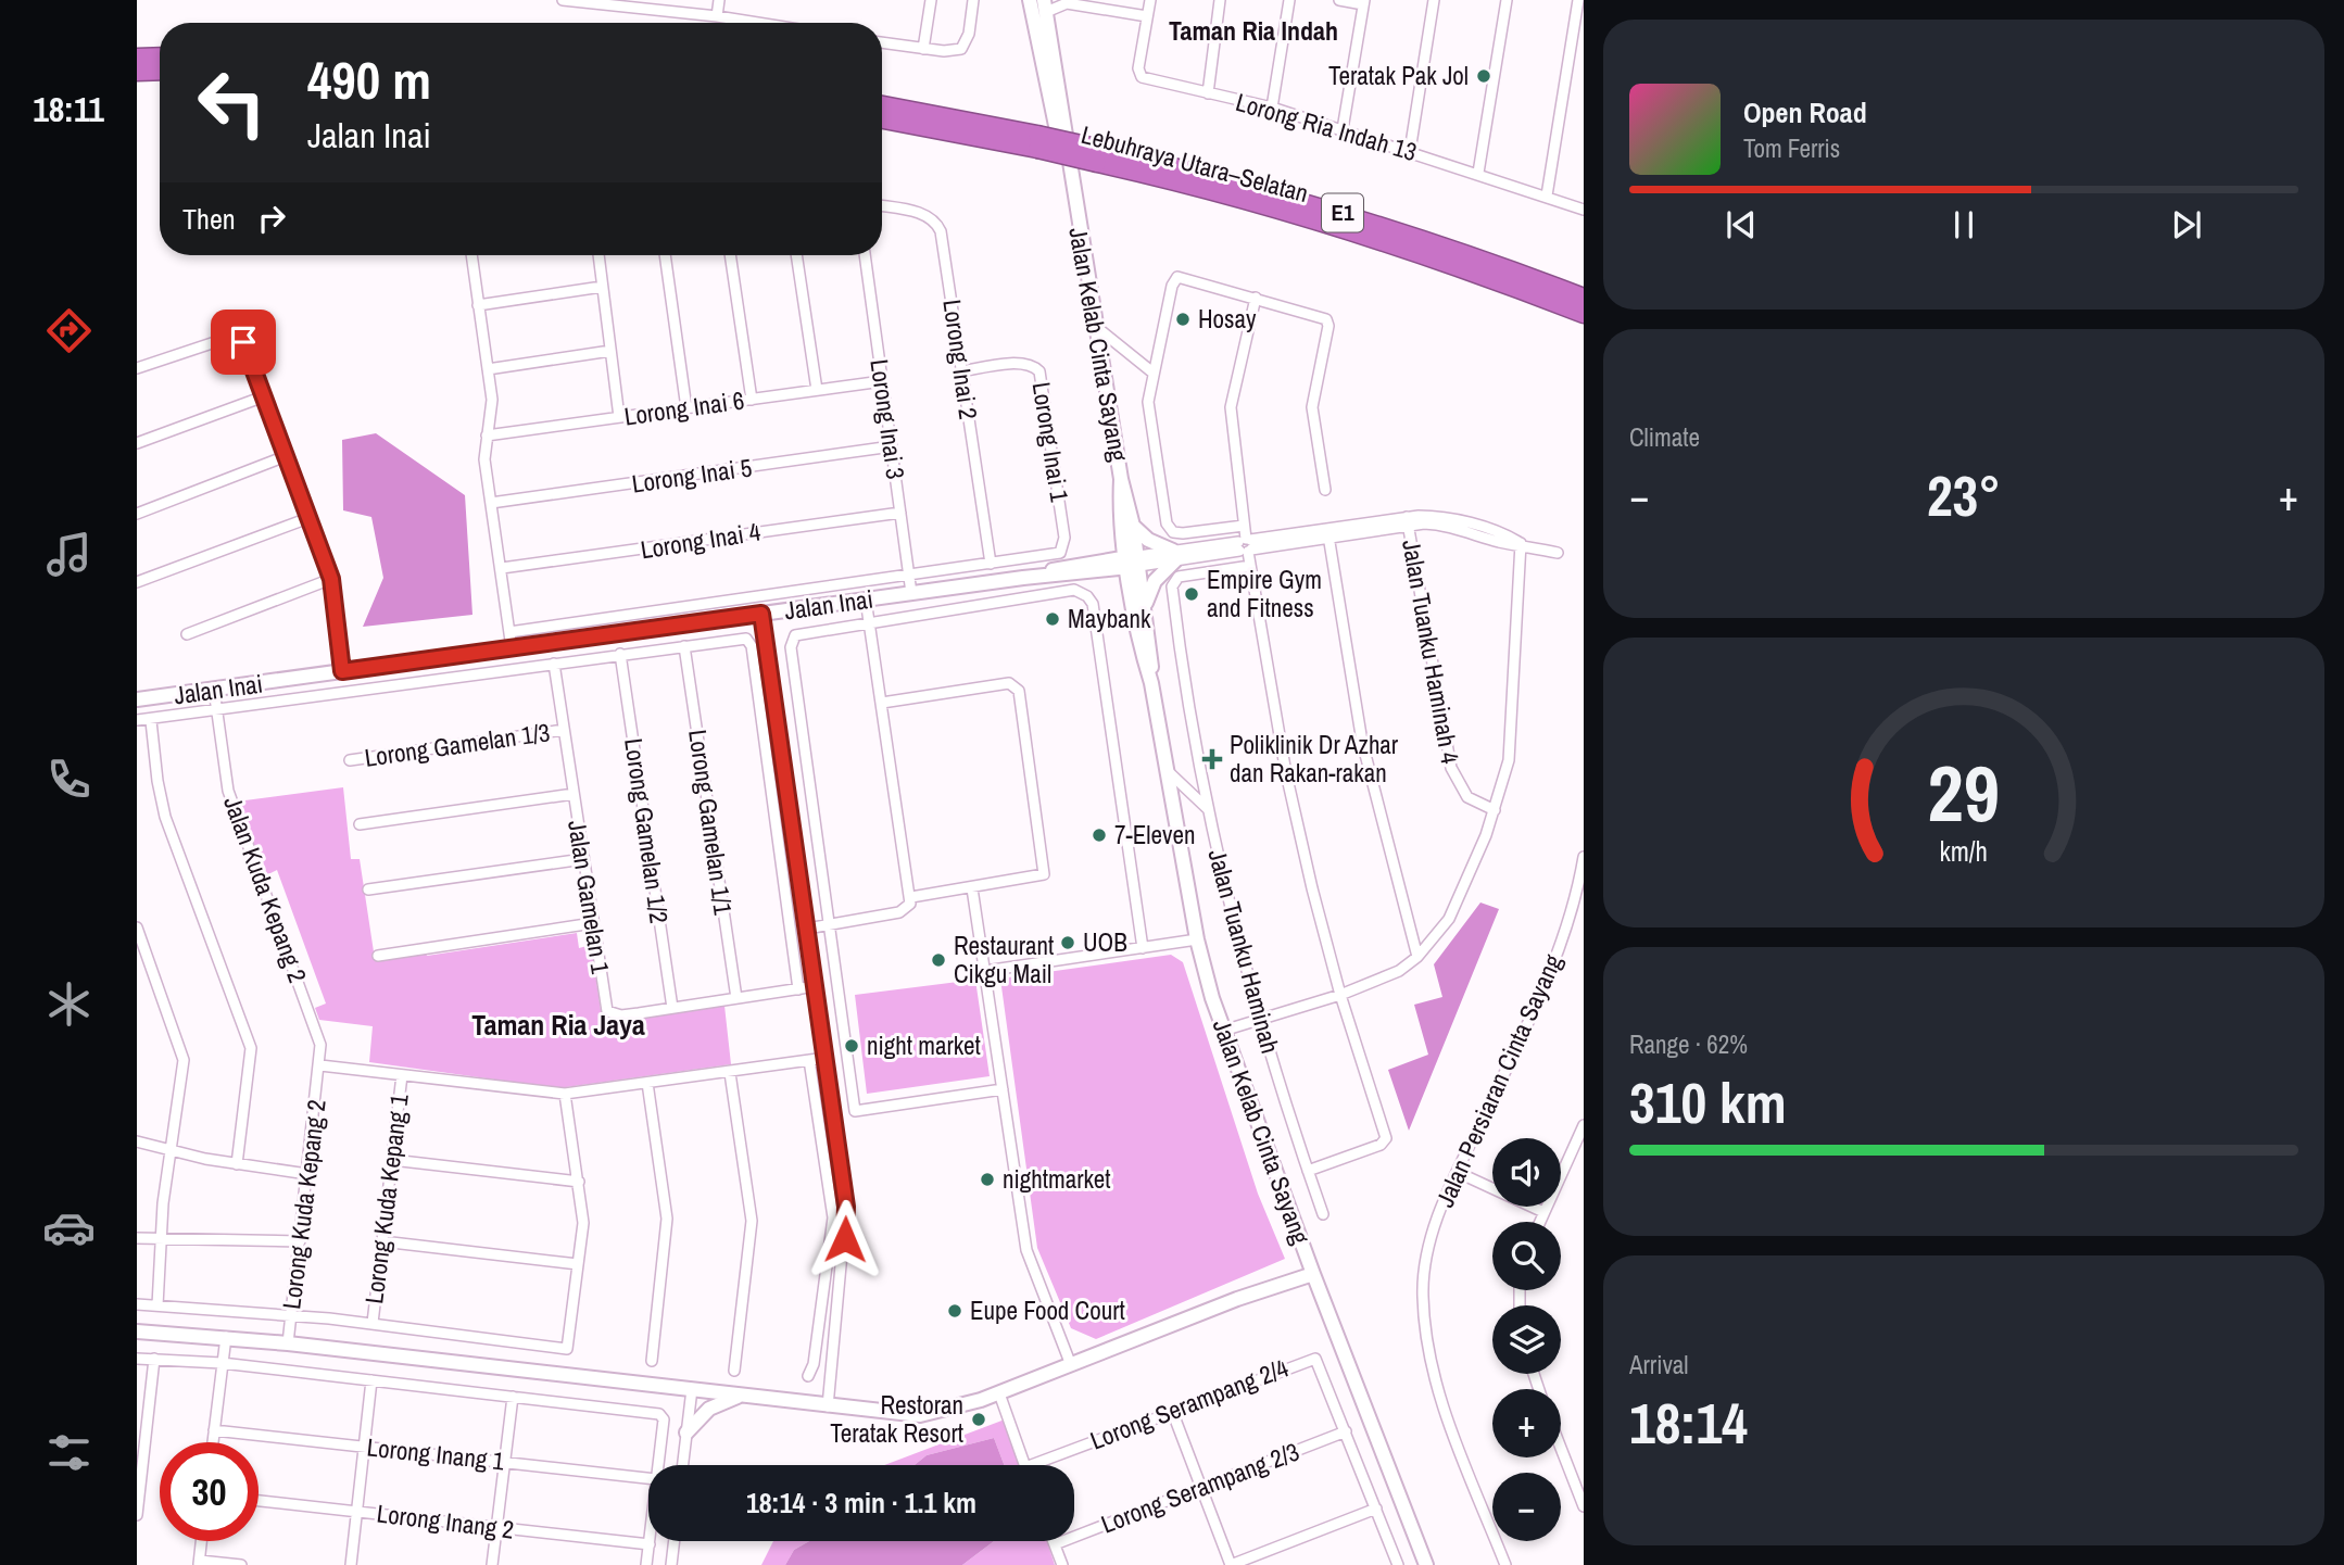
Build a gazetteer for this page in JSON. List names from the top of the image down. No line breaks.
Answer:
{"streets":{"highway":["Lebuhraya Utara–Selatan","E1"],"main road":["Jalan Kelab Cinta Sayang","Jalan Inai"],"street":["Lorong Ria Indah 13","Lorong Inai 2","Lorong Inai 6","Lorong Inai 3","Lorong Inai 1","Lorong Inai 5","Lorong Inai 4","Jalan Tuanku Haminah 4","Lorong Gamelan 1/3","Lorong Gamelan 1/1","Lorong Gamelan 1/2","Jalan Kuda Kepang 2","Jalan Gamelan 1","Jalan Tuanku Haminah","Jalan Persiaran Cinta Sayang","Lorong Kuda Kepang 1","Lorong Kuda Kepang 2","Lorong Serampang 2/4","Lorong Inang 1","Lorong Serampang 2/3","Lorong Inang 2"]},"crossings":[["Jalan Kelab Cinta Sayang","Jalan Inai"],["Lorong Inai 2","Lorong Inai 1"],["Lorong Inai 6","Lorong Inai 3"],["Lorong Inai 3","Lorong Inai 5"],["Lorong Inai 3","Lorong Inai 4"],["Lorong Inai 3","Jalan Inai"],["Jalan Inai","Jalan Kuda Kepang 2"],["Lorong Gamelan 1/3","Jalan Gamelan 1"],["Lorong Gamelan 1/1","Jalan Gamelan 1"],["Lorong Gamelan 1/2","Jalan Gamelan 1"],["Jalan Kuda Kepang 2","Lorong Kuda Kepang 2"],["Lorong Serampang 2/4","Lorong Serampang 2/3"]],"districts":["Taman Ria Indah","Taman Ria Jaya"],"places":{"other":["Teratak Pak Jol","Hosay","Empire Gym and Fitness","Maybank","7-Eleven","UOB","Restaurant Cikgu Mail","night market","nightmarket","Eupe Food Court","Restoran Teratak Resort"],"health":["Poliklinik Dr Azhar dan Rakan-rakan"]},"page":{"tabs":"18:11","turn":["490 m","Jalan Inai"],"song":["Open Road","Tom Ferris"],"then":"Then","tile":["Climate",["Range · 62%","310 km"],["Arrival","18:14"]],"heat":["−","23°","+"],"map_buttons":["+","−"],"limit":"30","trip":"18:14 · 3 min · 1.1 km","gauge":["29","km/h"]}}
